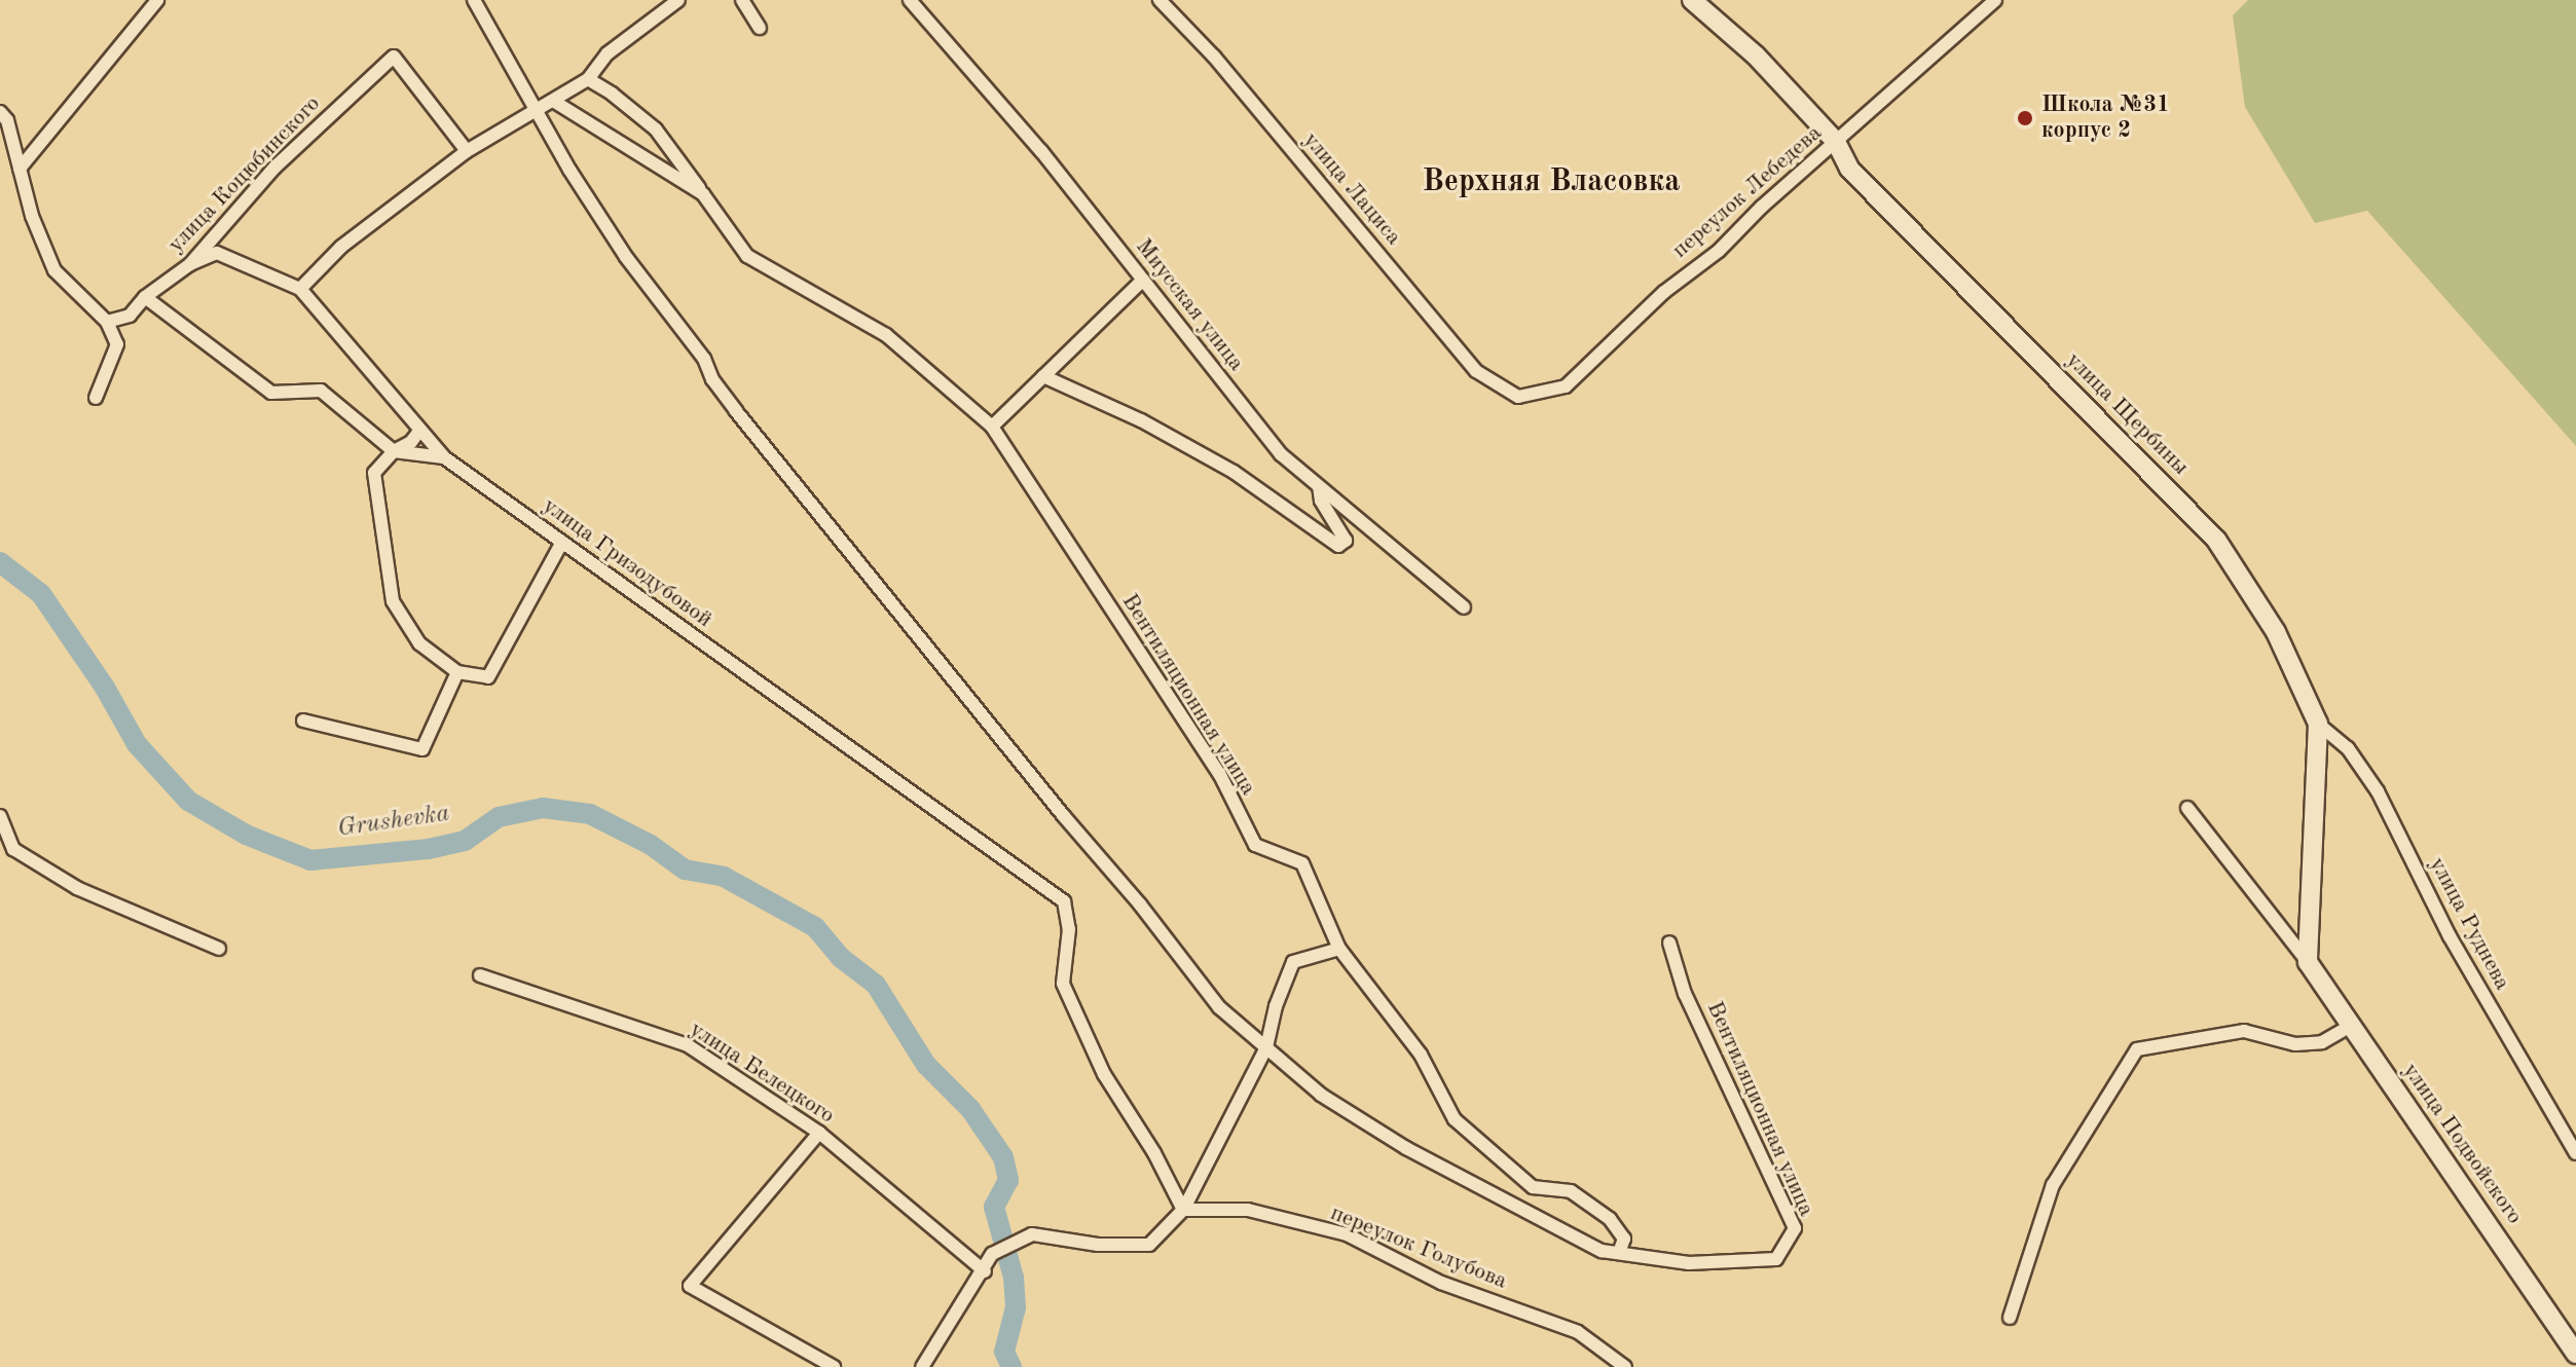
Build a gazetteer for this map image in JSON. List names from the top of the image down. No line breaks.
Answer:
{"streets":{"street":["улица Коцюбинского","улица Лациса","переулок Лебедева","Миусская улица","улица Щербины","улица Гризодубовой","Вентиляционная улица","улица Руднева","улица Белецкого","улица Подвойского","переулок Голубова"]},"crossings":[["улица Коцюбинского","улица Гризодубовой"],["улица Лациса","переулок Лебедева"],["переулок Лебедева","улица Щербины"],["улица Щербины","улица Руднева"],["улица Щербины","улица Подвойского"],["улица Гризодубовой","переулок Голубова"]],"districts":["Верхняя Власовка"],"water":["Grushevka"],"places":["Школа №31 корпус 2"]}
